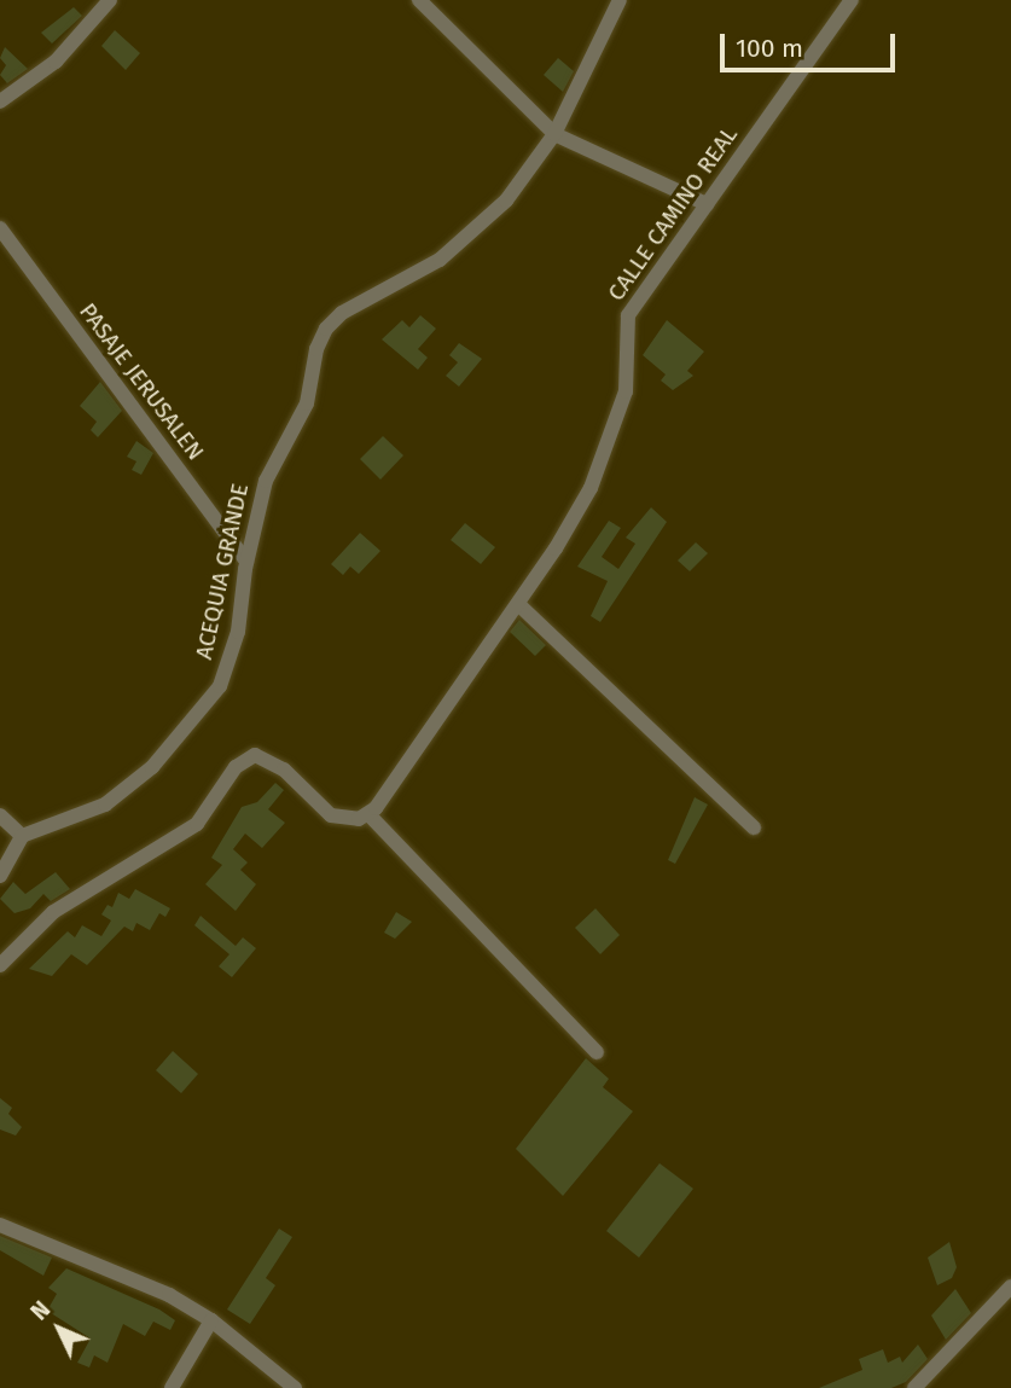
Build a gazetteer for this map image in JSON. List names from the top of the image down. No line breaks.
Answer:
{"streets":{"street":["CALLE CAMINO REAL","PASAJE JERUSALEN","ACEQUIA GRANDE"]},"crossings":[["PASAJE JERUSALEN","ACEQUIA GRANDE"]],"scale_bar":"100 m","north":"top left"}
